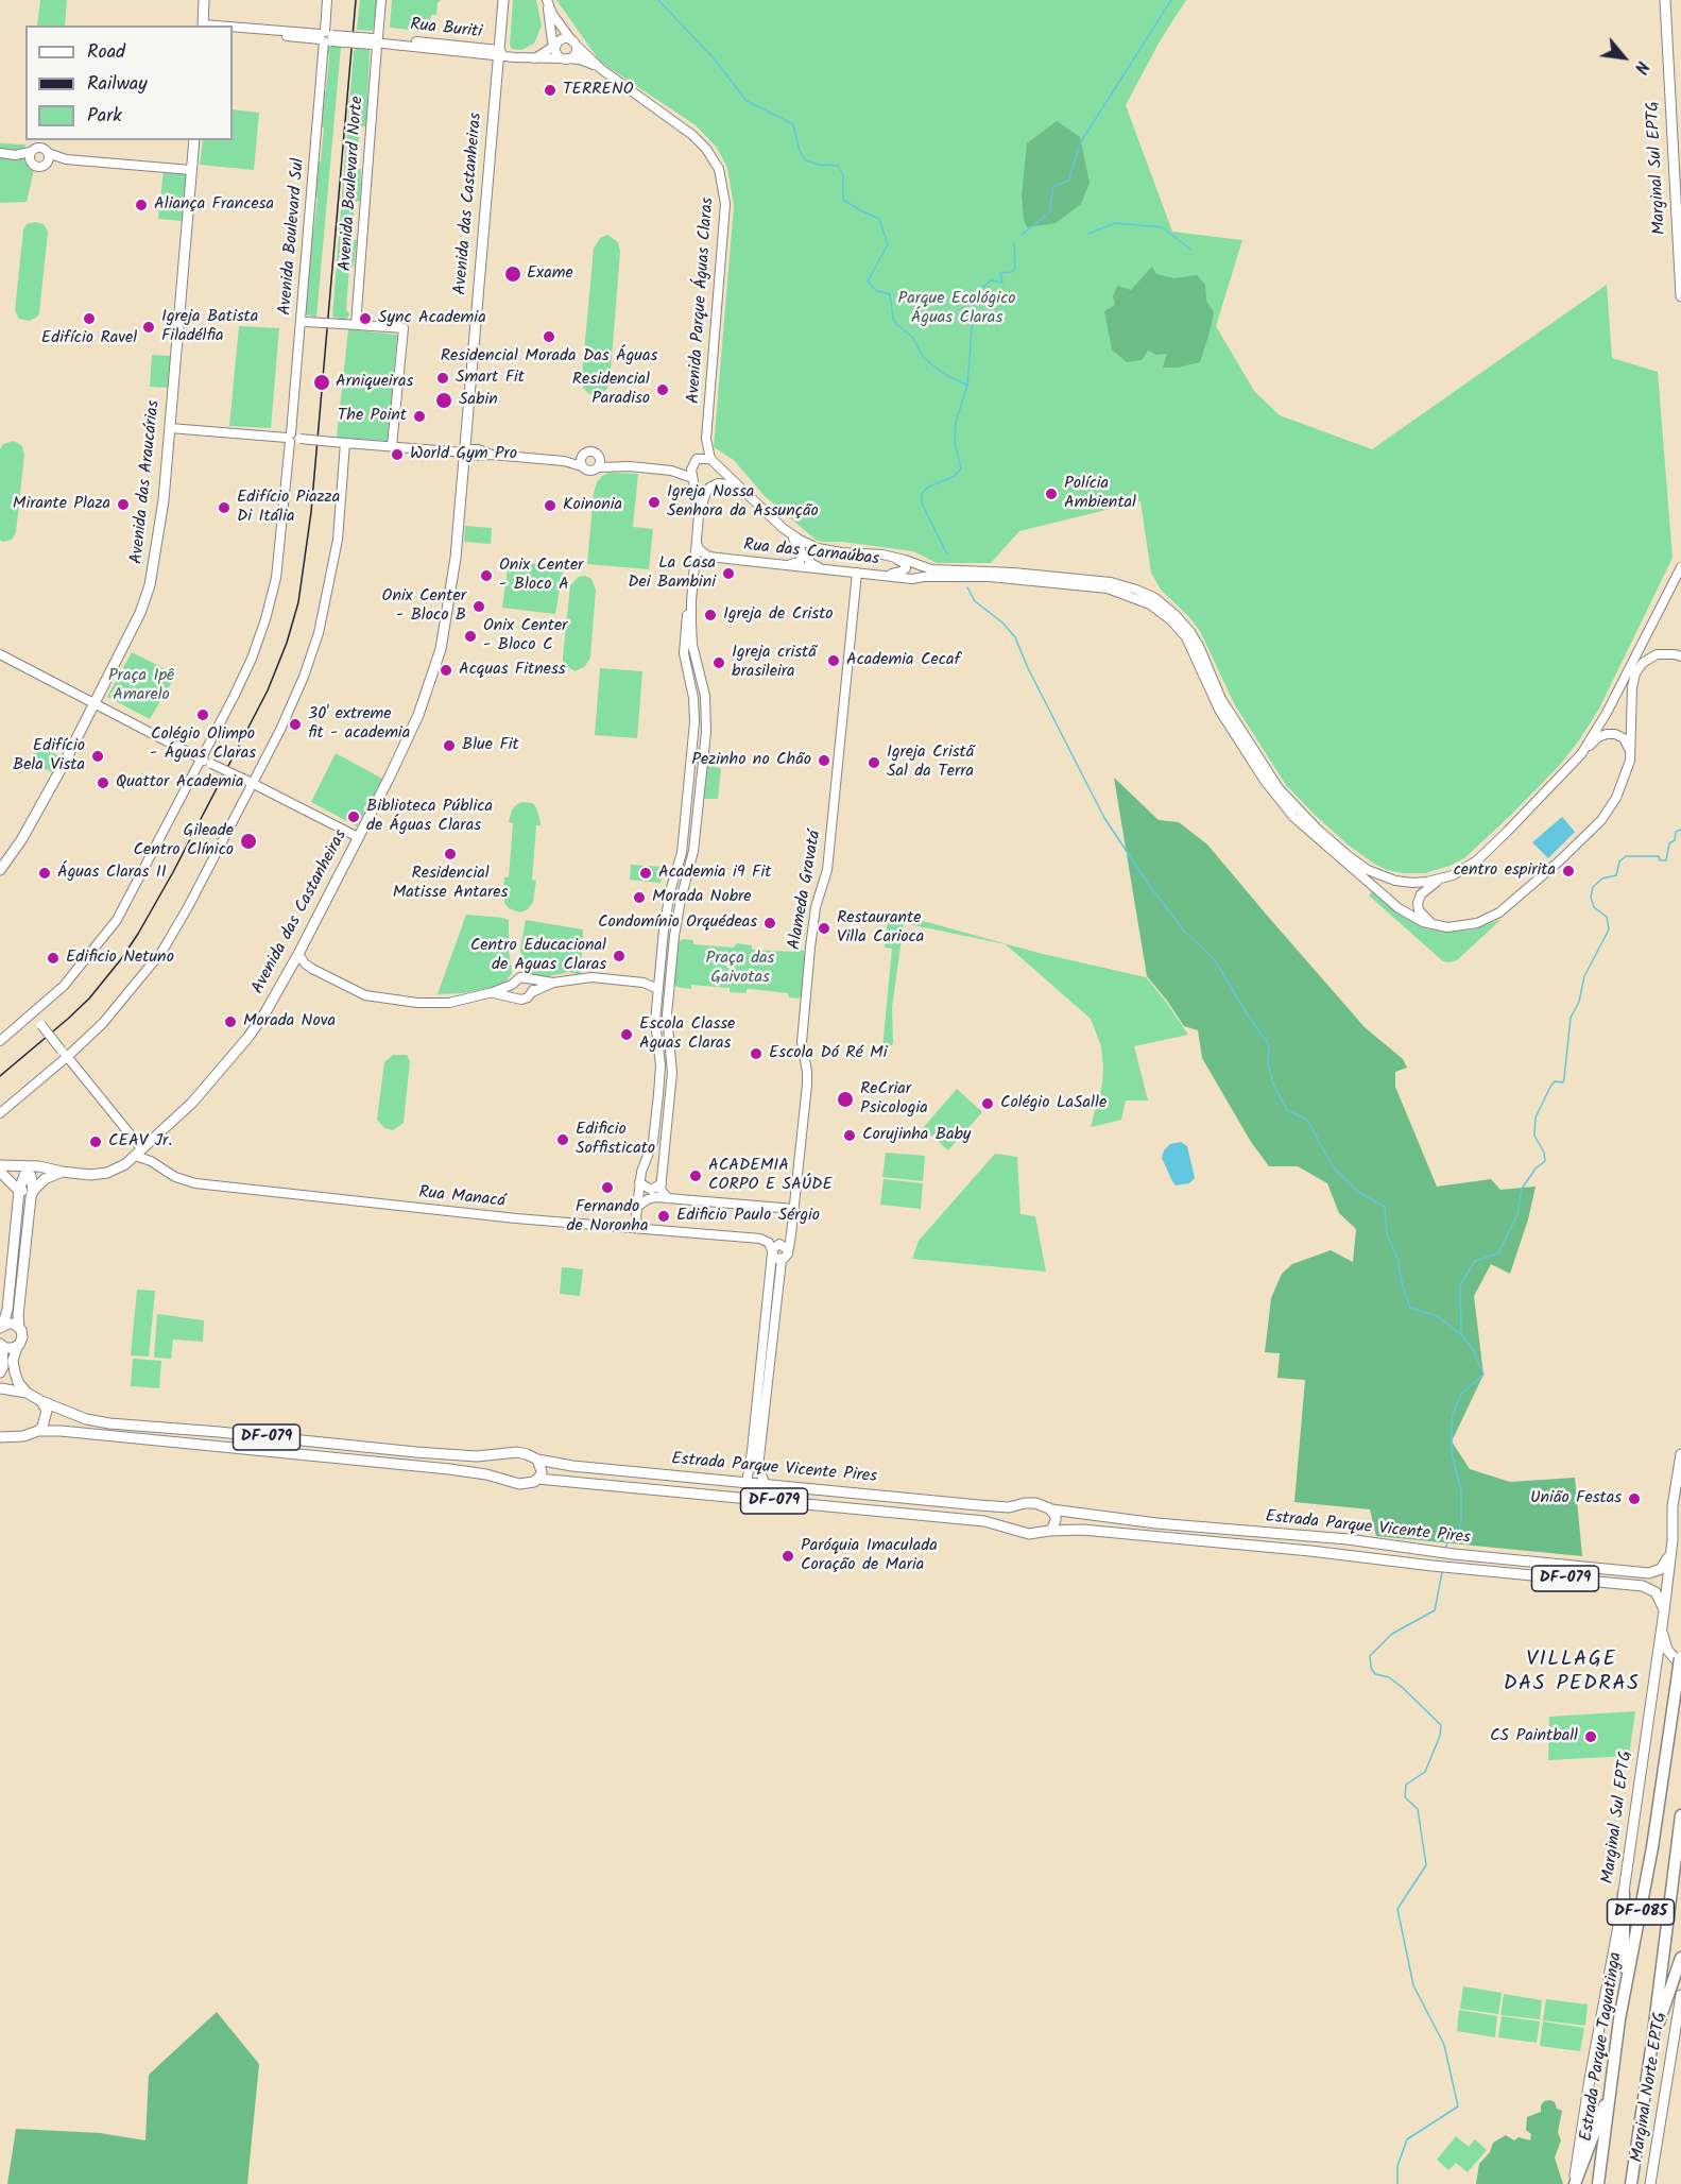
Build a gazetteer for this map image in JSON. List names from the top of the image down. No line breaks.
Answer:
{"streets":{"highway":["DF-085","Estrada Parque Taguatinga"],"main road":["Marginal Sul EPTG","Avenida das Castanheiras","Avenida das Araucárias","DF-079","Estrada Parque Vicente Pires","Marginal Norte EPTG"],"street":["Rua Buriti","Avenida Boulevard Norte","Avenida Boulevard Sul","Avenida Parque Águas Claras","Rua das Carnaúbas","Alameda Gravatá","Rua Manacá"]},"crossings":[["Rua Buriti","Avenida Boulevard Norte"],["Rua Buriti","Avenida das Castanheiras"],["Rua Buriti","Avenida Boulevard Sul"],["Rua Buriti","Avenida Parque Águas Claras"],["Marginal Sul EPTG","Estrada Parque Vicente Pires"],["Avenida das Castanheiras","Rua Manacá"],["Avenida Parque Águas Claras","Rua das Carnaúbas"],["Rua das Carnaúbas","Alameda Gravatá"],["Alameda Gravatá","Rua Manacá"],["DF-079","Estrada Parque Vicente Pires"]],"districts":["VILLAGE DAS PEDRAS"],"parks":["Parque Ecológico Águas Claras","Praça Ipê Amarelo","Praça das Gaivotas"],"places":["TERRENO","Aliança Francesa","Exame","Edifício Ravel","Sync Academia","Igreja Batista Filadélfia","Residencial Morada Das Águas","Smart Fit","Arniqueiras","Residencial Paradiso","Sabin","The Point","World Gym Pro","Polícia Ambiental","Igreja Nossa Senhora da Assunção","Mirante Plaza","Koinonia","Edifício Piazza Di Itália","La Casa Dei Bambini","Onix Center - Bloco A","Onix Center - Bloco B","Igreja de Cristo","Onix Center - Bloco C","Academia Cecaf","Igreja cristã brasileira","Acquas Fitness","Colégio Olimpo - Águas Claras","30' extreme fit - academia","Blue Fit","Edifício Bela Vista","Pezinho no Chão","Igreja Cristã Sal da Terra","Quattor Academia","Biblioteca Pública de Águas Claras","Gileade Centro Clínico","Residencial Matisse Antares","centro espirita","Águas Claras II","Academia i9 Fit","Morada Nobre","Condomínio Orquédeas","Restaurante Villa Carioca","Centro Educacional de Aguas Claras","Edificio Netuno","Morada Nova","Escola Classe Aguas Claras","Escola Dó Ré Mi","ReCriar Psicologia","Colégio LaSalle","Corujinha Baby","Edificio Soffisticato","CEAV Jr.","ACADEMIA CORPO E SAÚDE","Fernando de Noronha","Edificio Paulo Sérgio","União Festas","Paróquia Imaculada Coração de Maria","CS Paintball"],"legend":["Road","Railway","Park"],"north":"bottom right"}
